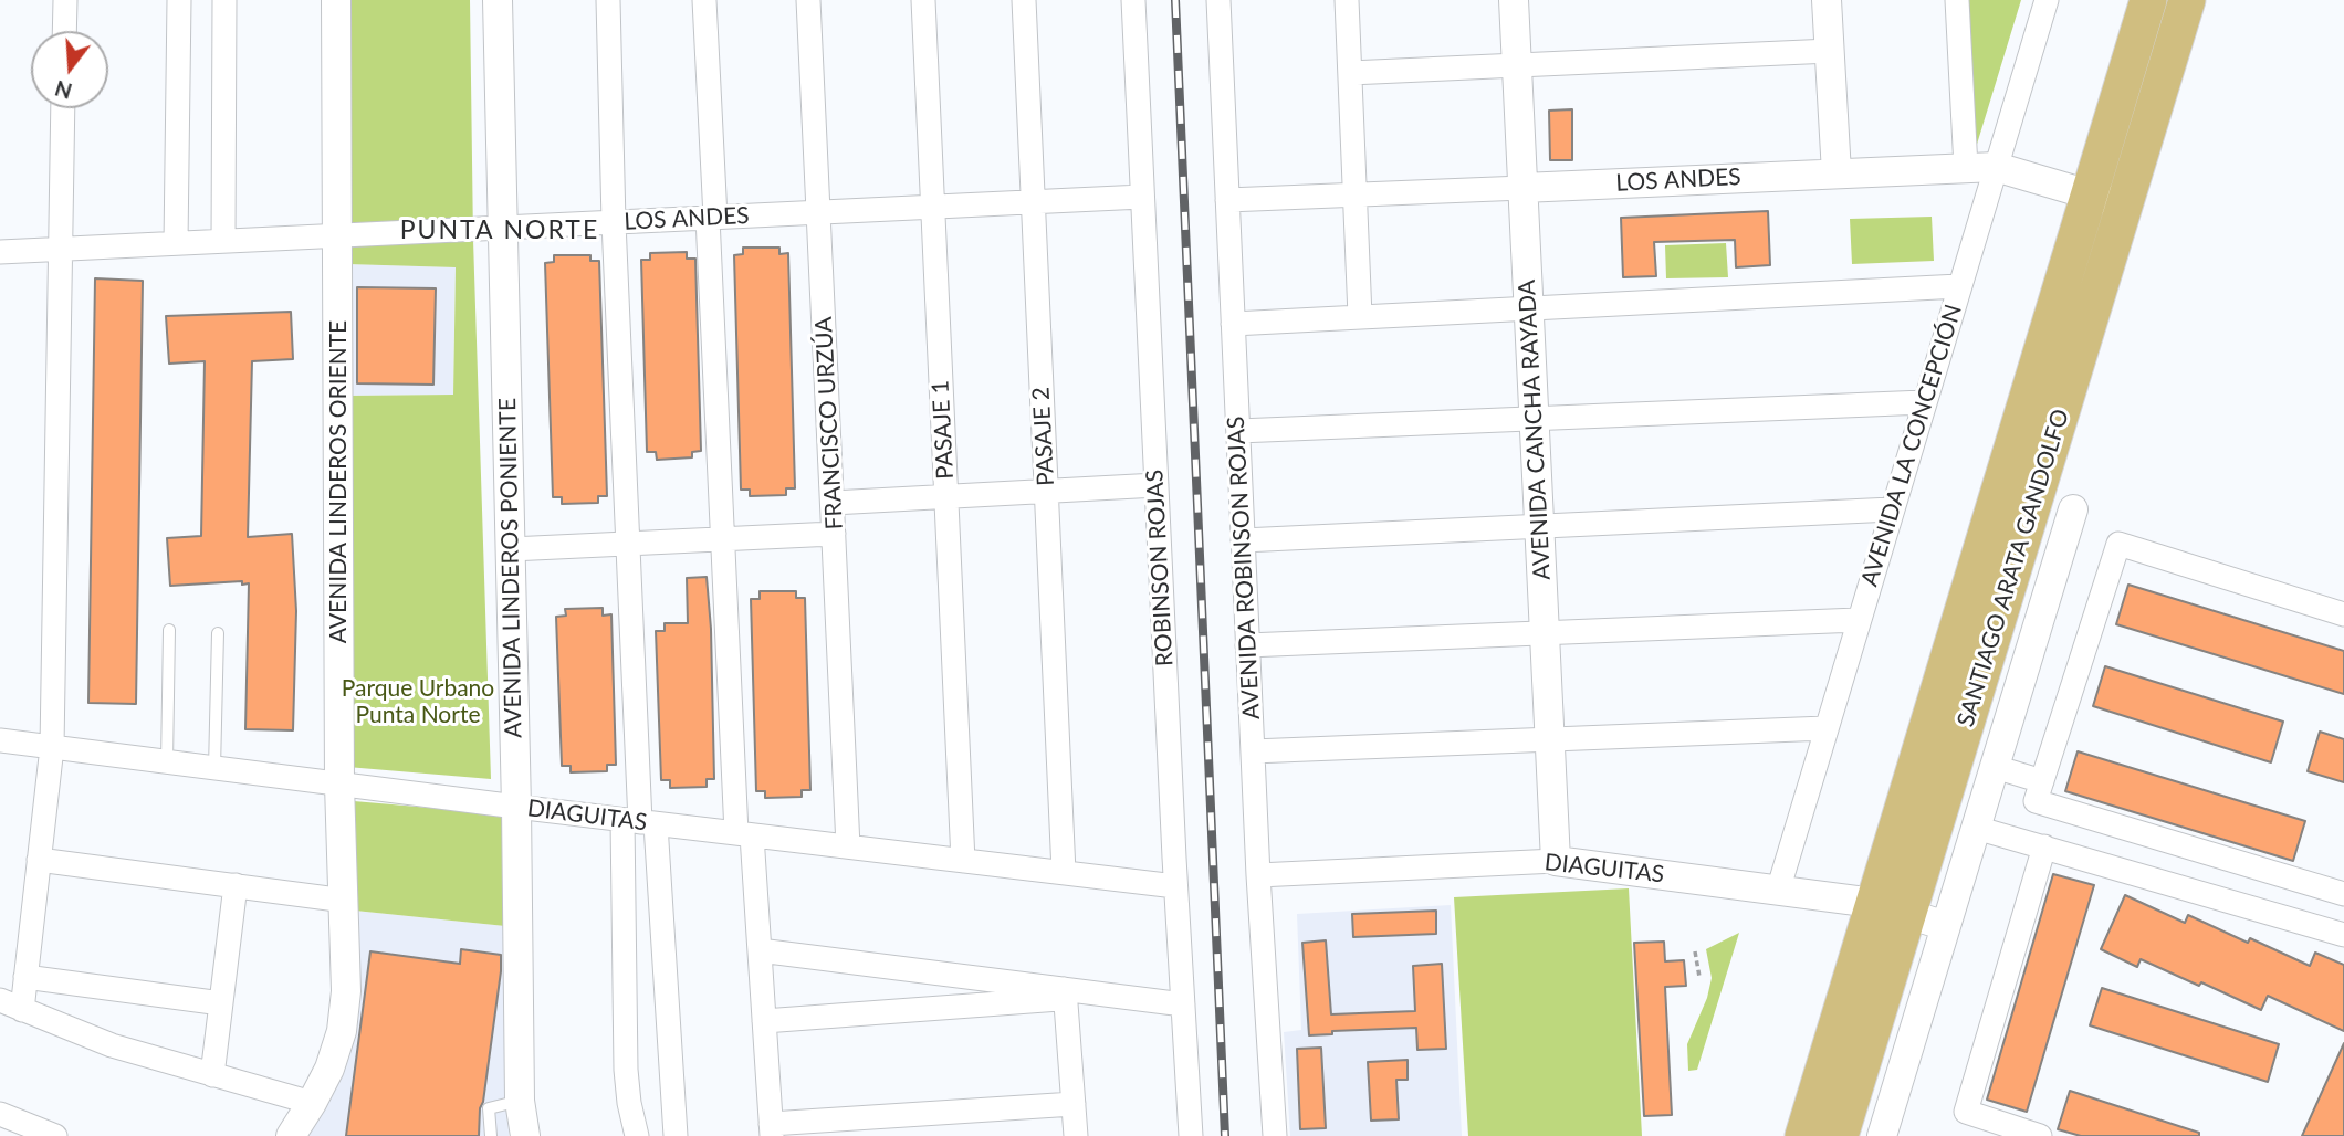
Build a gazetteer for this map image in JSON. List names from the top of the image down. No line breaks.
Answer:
{"streets":{"main road":["SANTIAGO ARATA GANDOLFO"],"street":["LOS ANDES","FRANCISCO URZÚA","PASAJE 1","AVENIDA CANCHA RAYADA","PASAJE 2","AVENIDA LA CONCEPCIÓN","AVENIDA LINDEROS ORIENTE","AVENIDA LINDEROS PONIENTE","ROBINSON ROJAS","AVENIDA ROBINSON ROJAS","DIAGUITAS"]},"crossings":[["LOS ANDES","FRANCISCO URZÚA"],["LOS ANDES","PASAJE 1"],["LOS ANDES","AVENIDA CANCHA RAYADA"],["LOS ANDES","PASAJE 2"],["LOS ANDES","AVENIDA LA CONCEPCIÓN"],["LOS ANDES","AVENIDA LINDEROS ORIENTE"],["LOS ANDES","AVENIDA LINDEROS PONIENTE"],["LOS ANDES","ROBINSON ROJAS"],["LOS ANDES","AVENIDA ROBINSON ROJAS"],["LOS ANDES","SANTIAGO ARATA GANDOLFO"],["FRANCISCO URZÚA","DIAGUITAS"],["PASAJE 1","DIAGUITAS"],["AVENIDA CANCHA RAYADA","DIAGUITAS"],["PASAJE 2","DIAGUITAS"],["AVENIDA LA CONCEPCIÓN","DIAGUITAS"],["AVENIDA LINDEROS ORIENTE","DIAGUITAS"],["AVENIDA LINDEROS PONIENTE","DIAGUITAS"],["ROBINSON ROJAS","DIAGUITAS"],["AVENIDA ROBINSON ROJAS","DIAGUITAS"],["SANTIAGO ARATA GANDOLFO","DIAGUITAS"]],"districts":["PUNTA NORTE"],"parks":["Parque Urbano Punta Norte"],"north":"bottom"}
